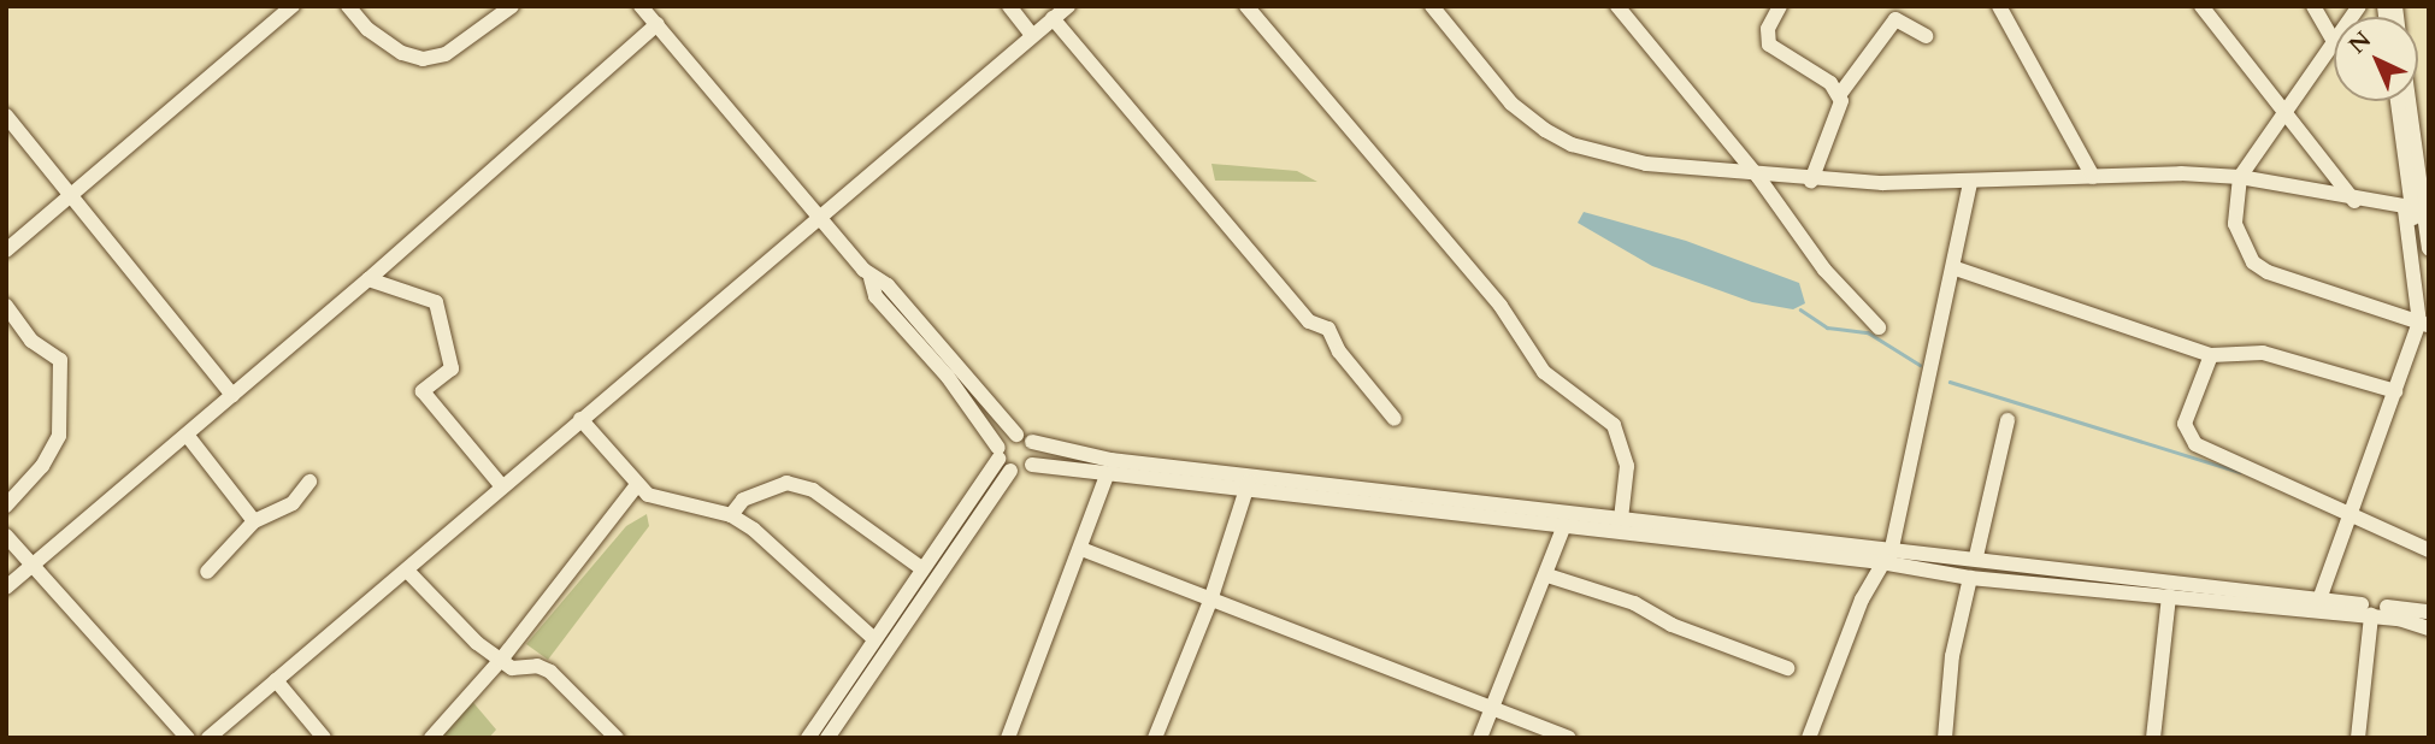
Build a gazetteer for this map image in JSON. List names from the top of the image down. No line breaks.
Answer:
{"north":"top left"}
